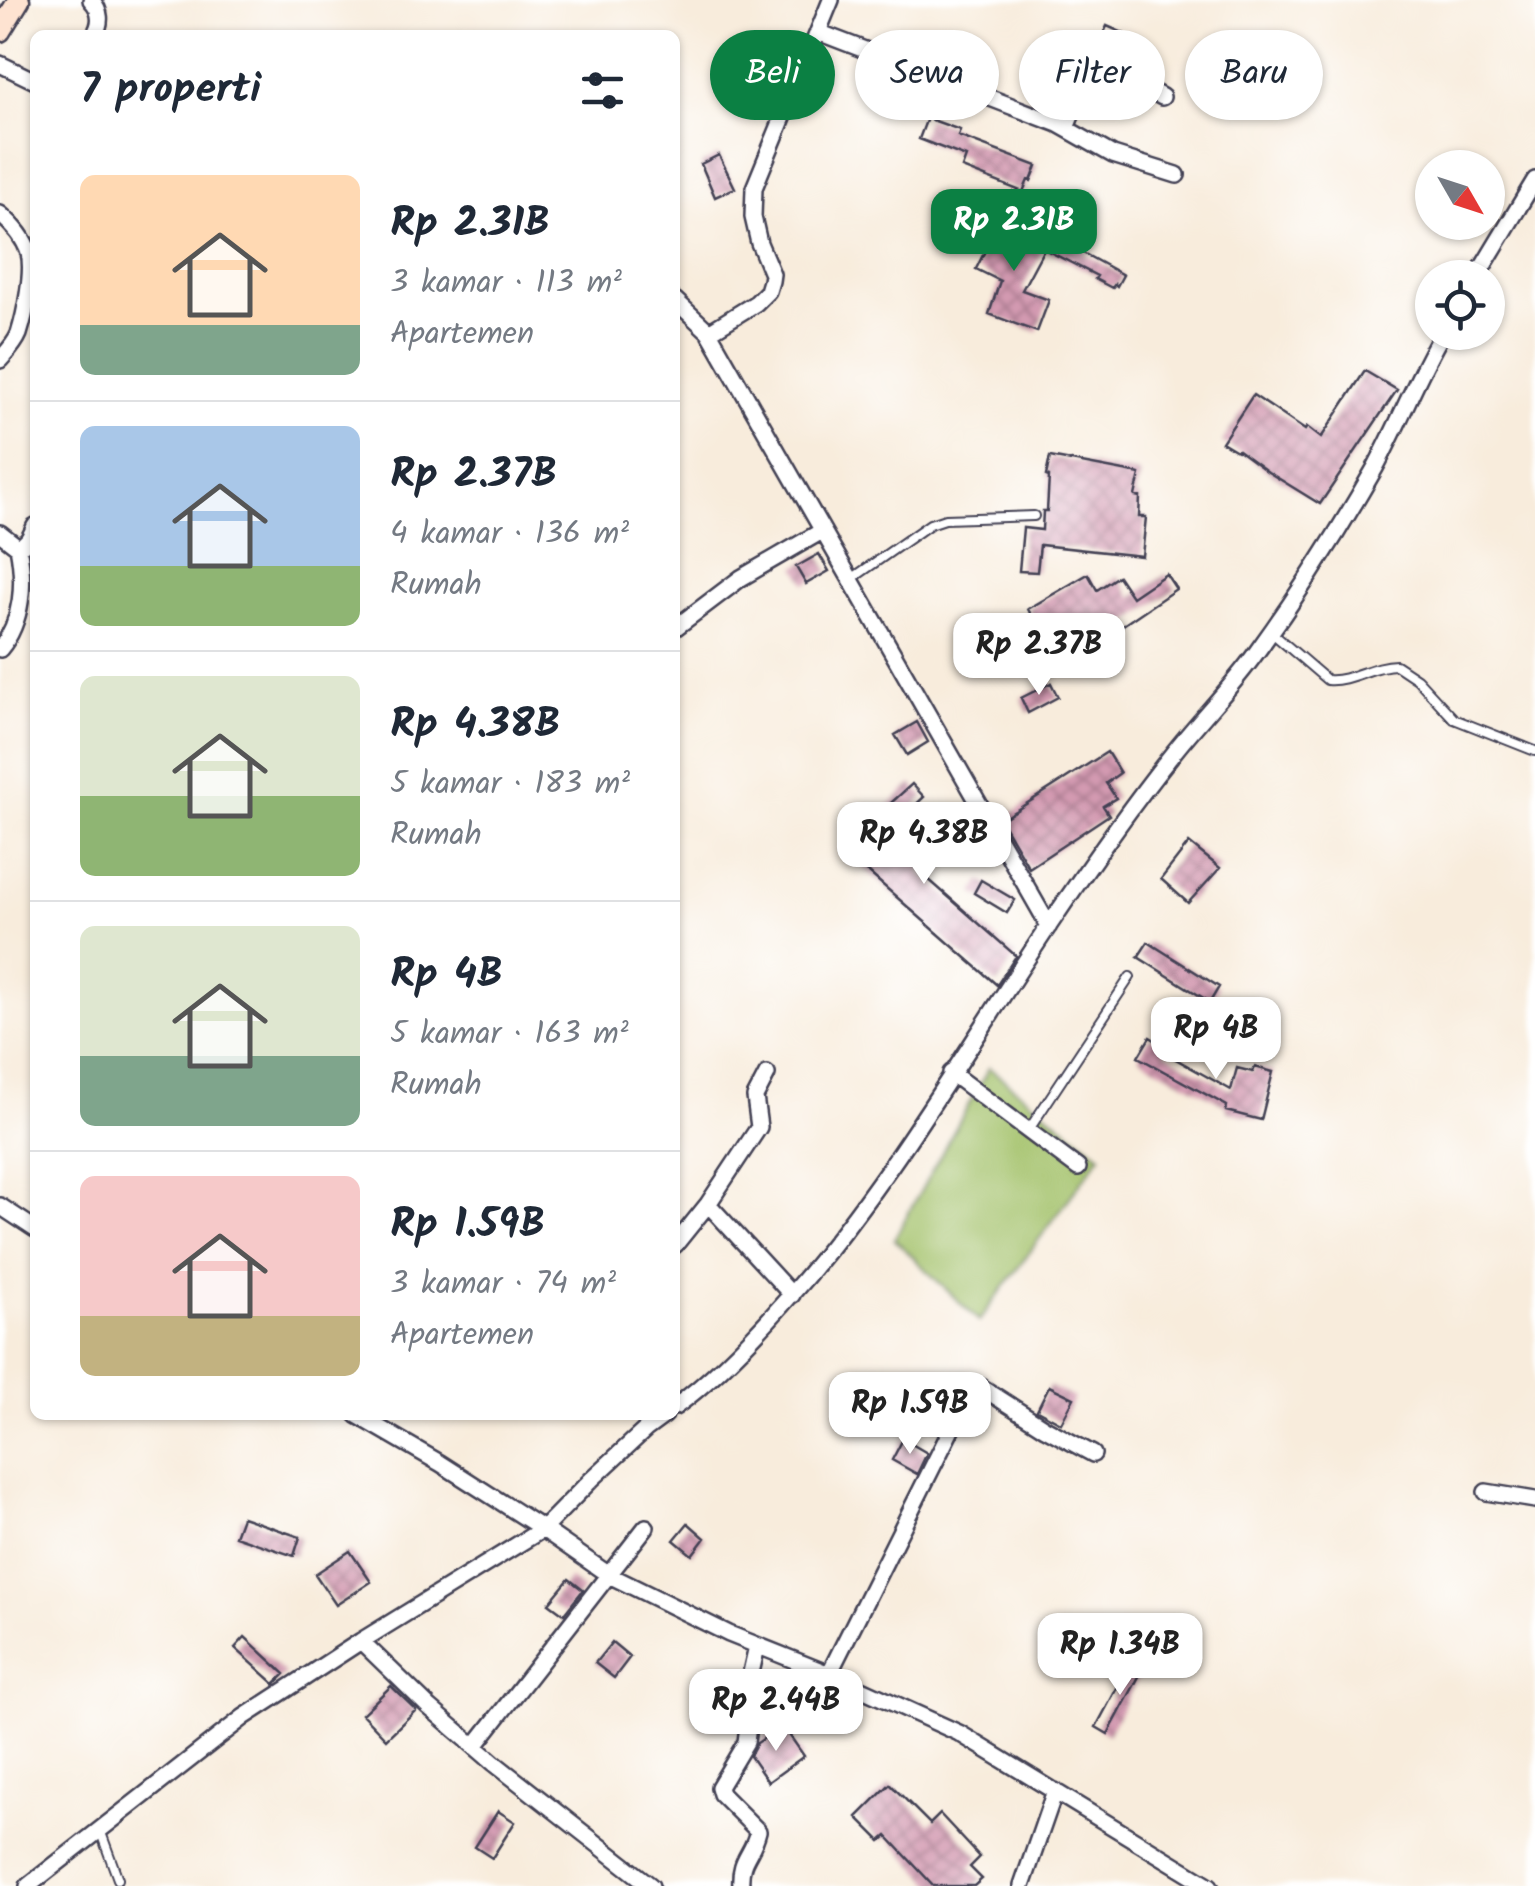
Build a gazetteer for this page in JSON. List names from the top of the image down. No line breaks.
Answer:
{"north":"bottom right","page":{"chip":["Beli","Sewa","Filter","Baru"],"heading":"7 properti","list":[{"name":"Rp 2.31B","note":"3 kamar · 113 m² · Apartemen"},{"name":"Rp 2.37B","note":"4 kamar · 136 m² · Rumah"},{"name":"Rp 4.38B","note":"5 kamar · 183 m² · Rumah"},{"name":"Rp 4B","note":"5 kamar · 163 m² · Rumah"},{"name":"Rp 1.59B","note":"3 kamar · 74 m² · Apartemen"}],"price":["Rp 2.31B","Rp 2.37B","Rp 4.38B","Rp 4B","Rp 1.59B","Rp 1.34B","Rp 2.44B"]}}
